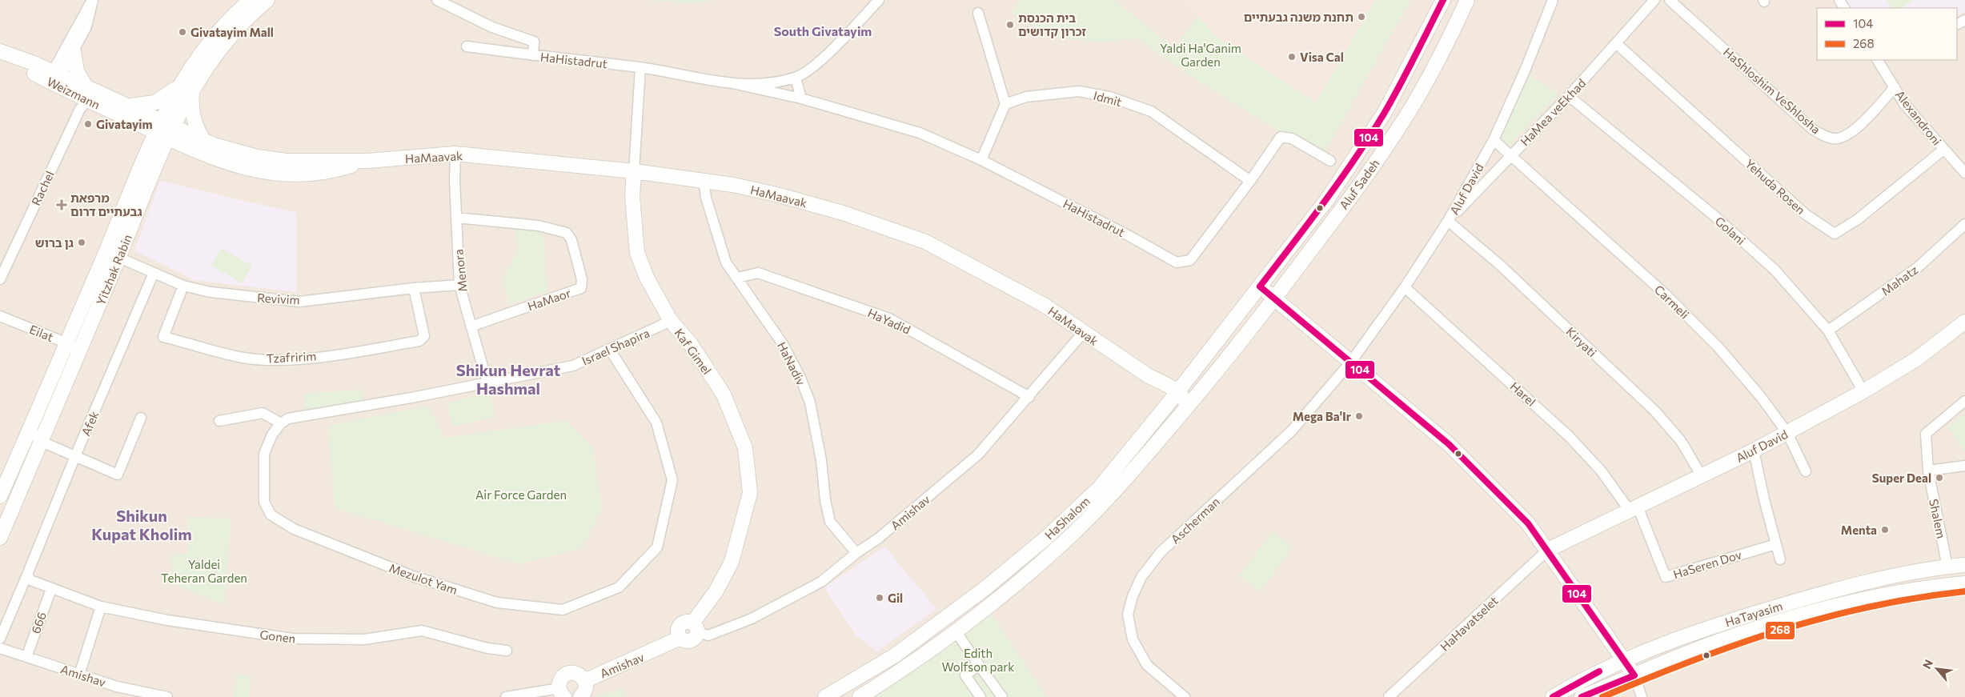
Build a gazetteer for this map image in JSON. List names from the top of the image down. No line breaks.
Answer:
{"streets":{"main road":["Weizmann","HaMaavak","Aluf Sadeh","Aluf David","Yitzhak Rabin","Kaf Gimel","Amishav","HaShalom","HaTayasim"],"street":["HaHistadrut","HaShloshim VeShlosha","Idmit","HaMea veEkhad","Alexandroni","Yehuda Rosen","Rachel","Golani","Menora","Mahatz","Revivim","HaMaor","Carmeli","HaYadid","Eilat","Kiryati","Israel Shapira","Tzafririm","HaNadiv","Harel","Afek","Shalem","Ascherman","HaSeren Dov","Mezulot Yam","666","HaHavatselet","Gonen"]},"crossings":[["HaHistadrut","Idmit"],["HaHistadrut","Kaf Gimel"],["HaShloshim VeShlosha","Alexandroni"],["Weizmann","HaMaavak"],["Weizmann","Rachel"],["Weizmann","Yitzhak Rabin"],["HaMea veEkhad","Yehuda Rosen"],["HaMea veEkhad","Aluf David"],["HaMea veEkhad","Golani"],["HaMea veEkhad","Carmeli"],["HaMea veEkhad","Kiryati"],["Alexandroni","Yehuda Rosen"],["HaMaavak","Yitzhak Rabin"],["HaMaavak","Menora"],["HaMaavak","Kaf Gimel"],["HaMaavak","HaNadiv"],["HaMaavak","Amishav"],["HaMaavak","HaShalom"],["Aluf Sadeh","HaShalom"],["Aluf David","Golani"],["Aluf David","Carmeli"],["Aluf David","Kiryati"],["Aluf David","Harel"],["Aluf David","Ascherman"],["Aluf David","HaSeren Dov"],["Aluf David","HaHavatselet"],["Golani","Mahatz"],["Yitzhak Rabin","Revivim"],["Yitzhak Rabin","Eilat"],["Menora","Revivim"],["Menora","HaMaor"],["Menora","Israel Shapira"],["Revivim","Tzafririm"],["Revivim","Afek"],["HaYadid","HaNadiv"],["HaYadid","Amishav"],["Israel Shapira","Kaf Gimel"],["Israel Shapira","Mezulot Yam"],["Kaf Gimel","Amishav"],["HaNadiv","Amishav"],["Harel","HaSeren Dov"],["Amishav","666"],["Shalem","HaTayasim"],["666","Gonen"]],"districts":["South Givatayim","Shikun Hevrat Hashmal","Shikun Kupat Kholim"],"parks":["Yaldi Ha'Ganim Garden","Air Force Garden","Yaldei Teheran Garden","Edith Wolfson park"],"places":{"other":["תחנת משנה גבעתיים","בית הכנסת זכרון קדושים","Givatayim Mall","Visa Cal","Givatayim","גן ברוש","Mega Ba'Ir","Super Deal","Menta","Gil"],"health":["מרפאת גבעתיים דרום"]},"lines":["transit line 104","transit line 268"],"legend":["104","268"],"north":"top left"}
